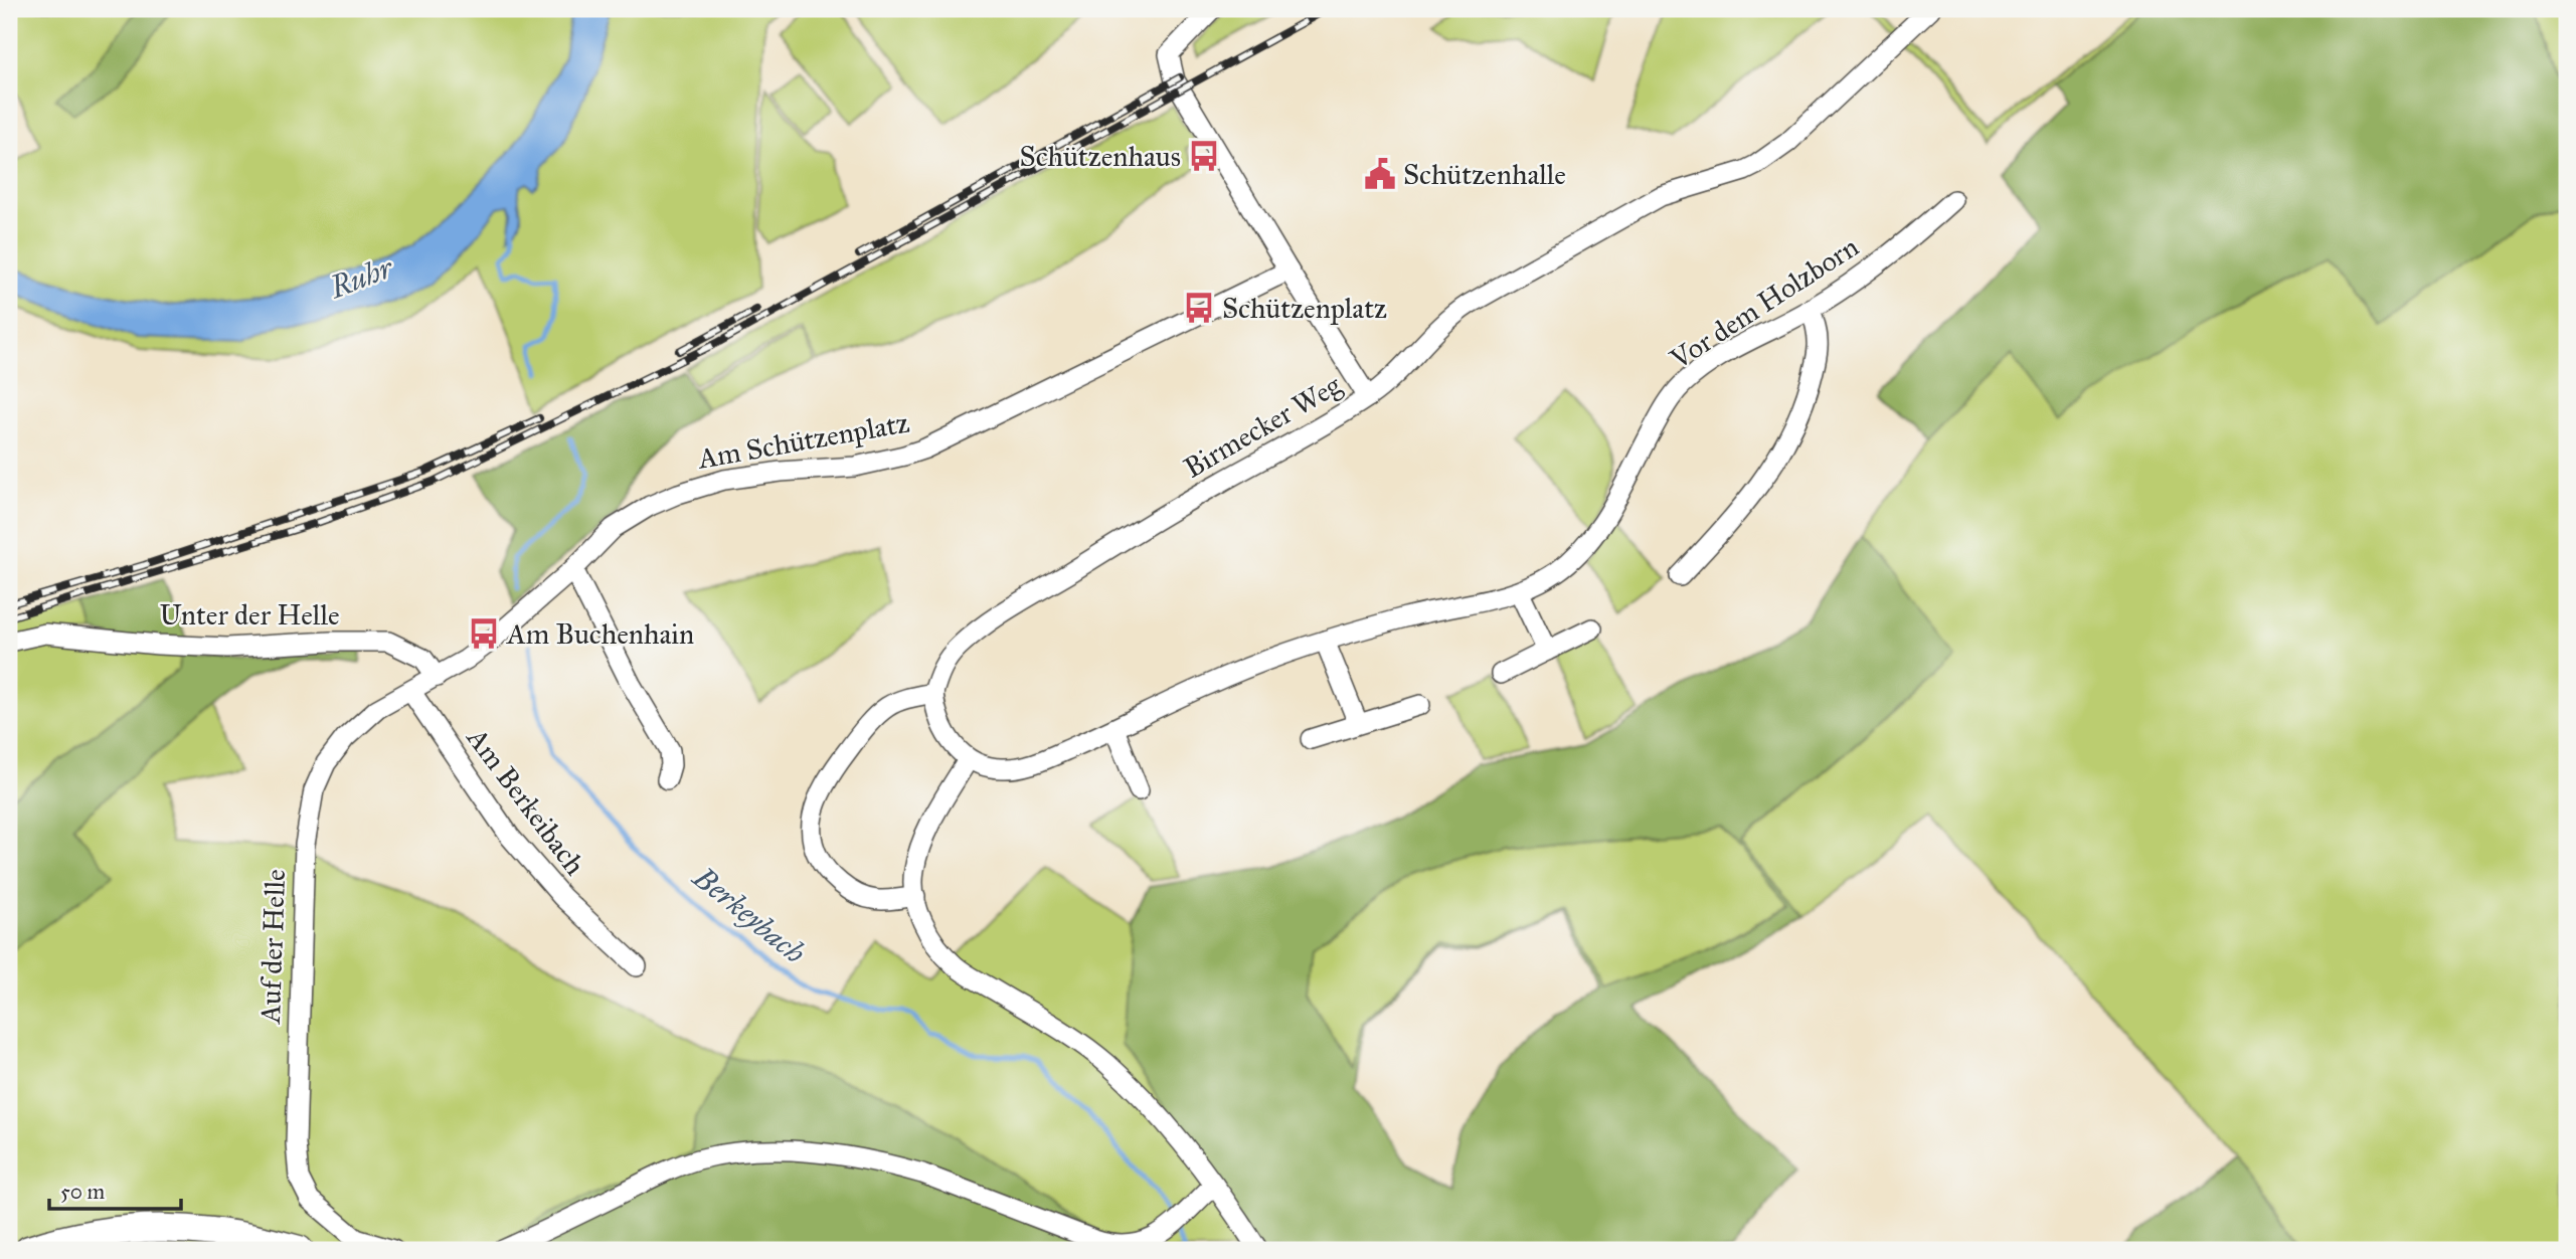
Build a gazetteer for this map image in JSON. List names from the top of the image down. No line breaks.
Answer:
{"streets":{"street":["Vor dem Holzborn","Birmecker Weg","Am Schützenplatz","Unter der Helle","Am Berkeibach","Auf der Helle"]},"crossings":[["Am Schützenplatz","Unter der Helle"],["Am Schützenplatz","Auf der Helle"],["Unter der Helle","Auf der Helle"],["Am Berkeibach","Auf der Helle"]],"water":["Ruhr","Berkeybach"],"places":{"bus stop":["Schützenhaus","Schützenplatz","Am Buchenhain"],"public building":["Schützenhalle"]},"scale_bar":"50 m"}
